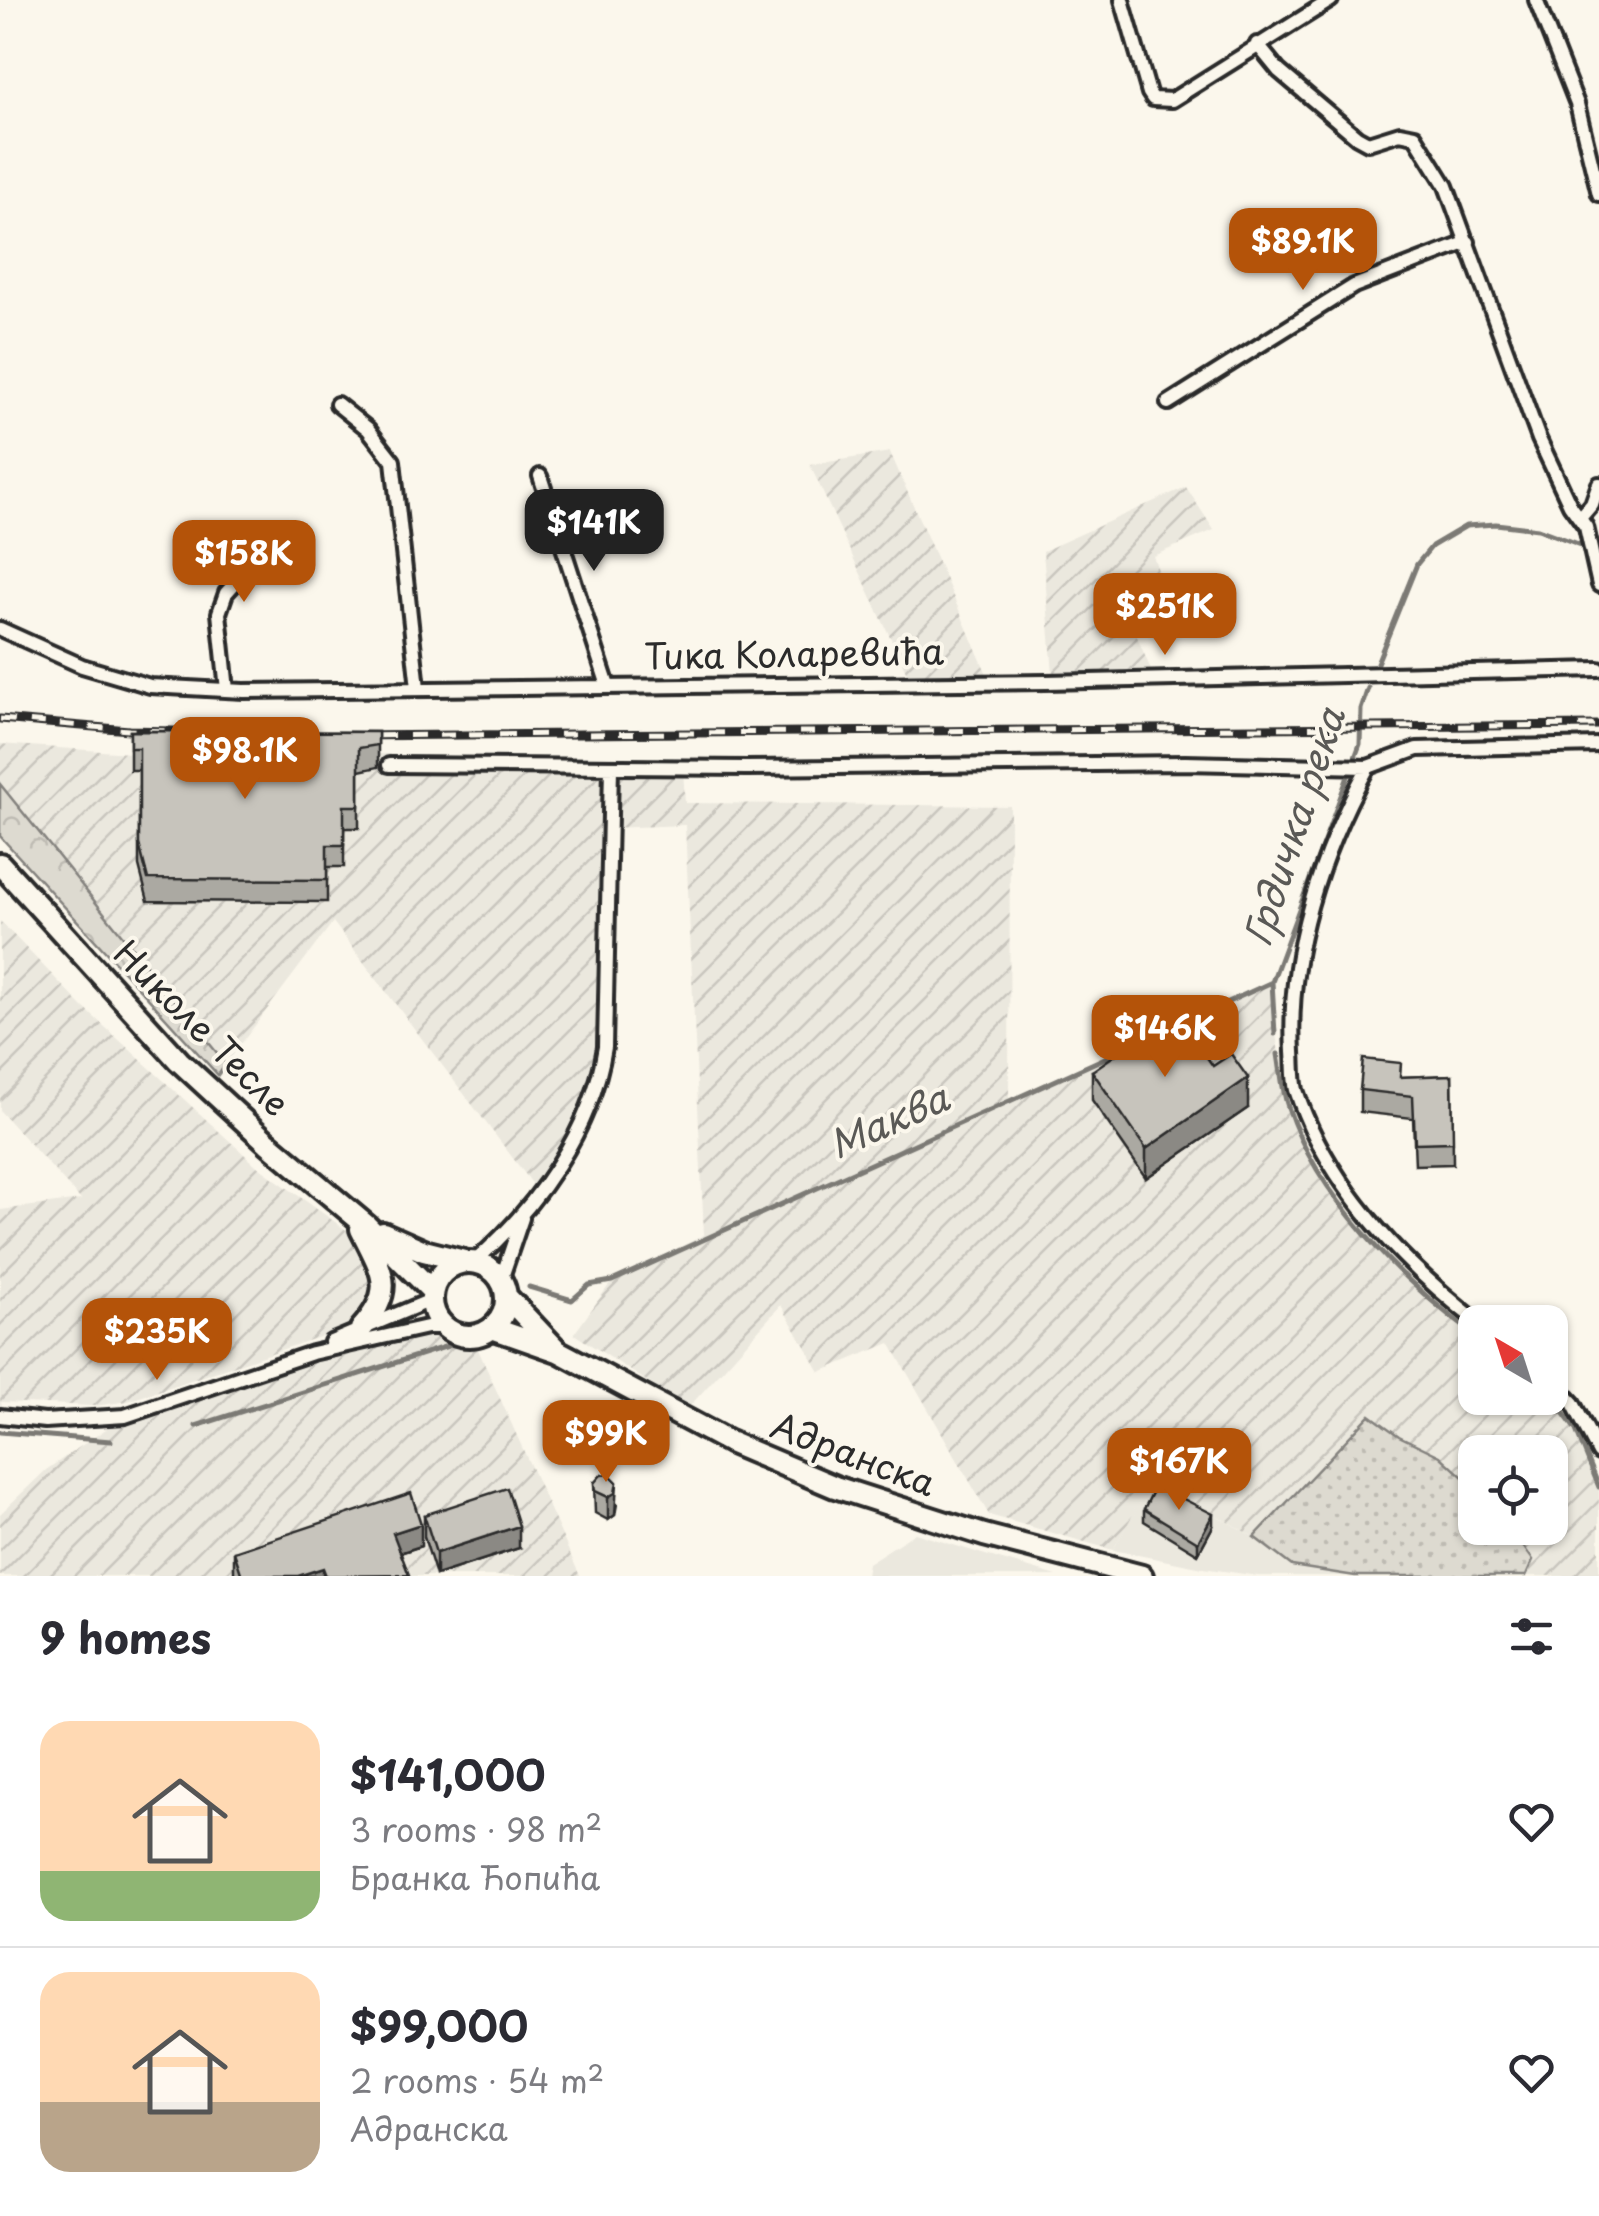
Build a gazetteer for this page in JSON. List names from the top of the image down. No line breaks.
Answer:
{"streets":{"main road":["Николе Тесле","Адранска"],"street":["Тика Коларевића"]},"crossings":[["Николе Тесле","Адранска"]],"water":["Грдичка река","Маква"],"north":"top left","page":{"price":["$89.1K","$141K","$158K","$251K","$98.1K","$146K","$235K","$99K","$167K"],"heading":"9 homes","list":[{"name":"$141,000","note":"3 rooms · 98 m² · Бранка Ћопића"},{"name":"$99,000","note":"2 rooms · 54 m² · Адранска"}]}}
